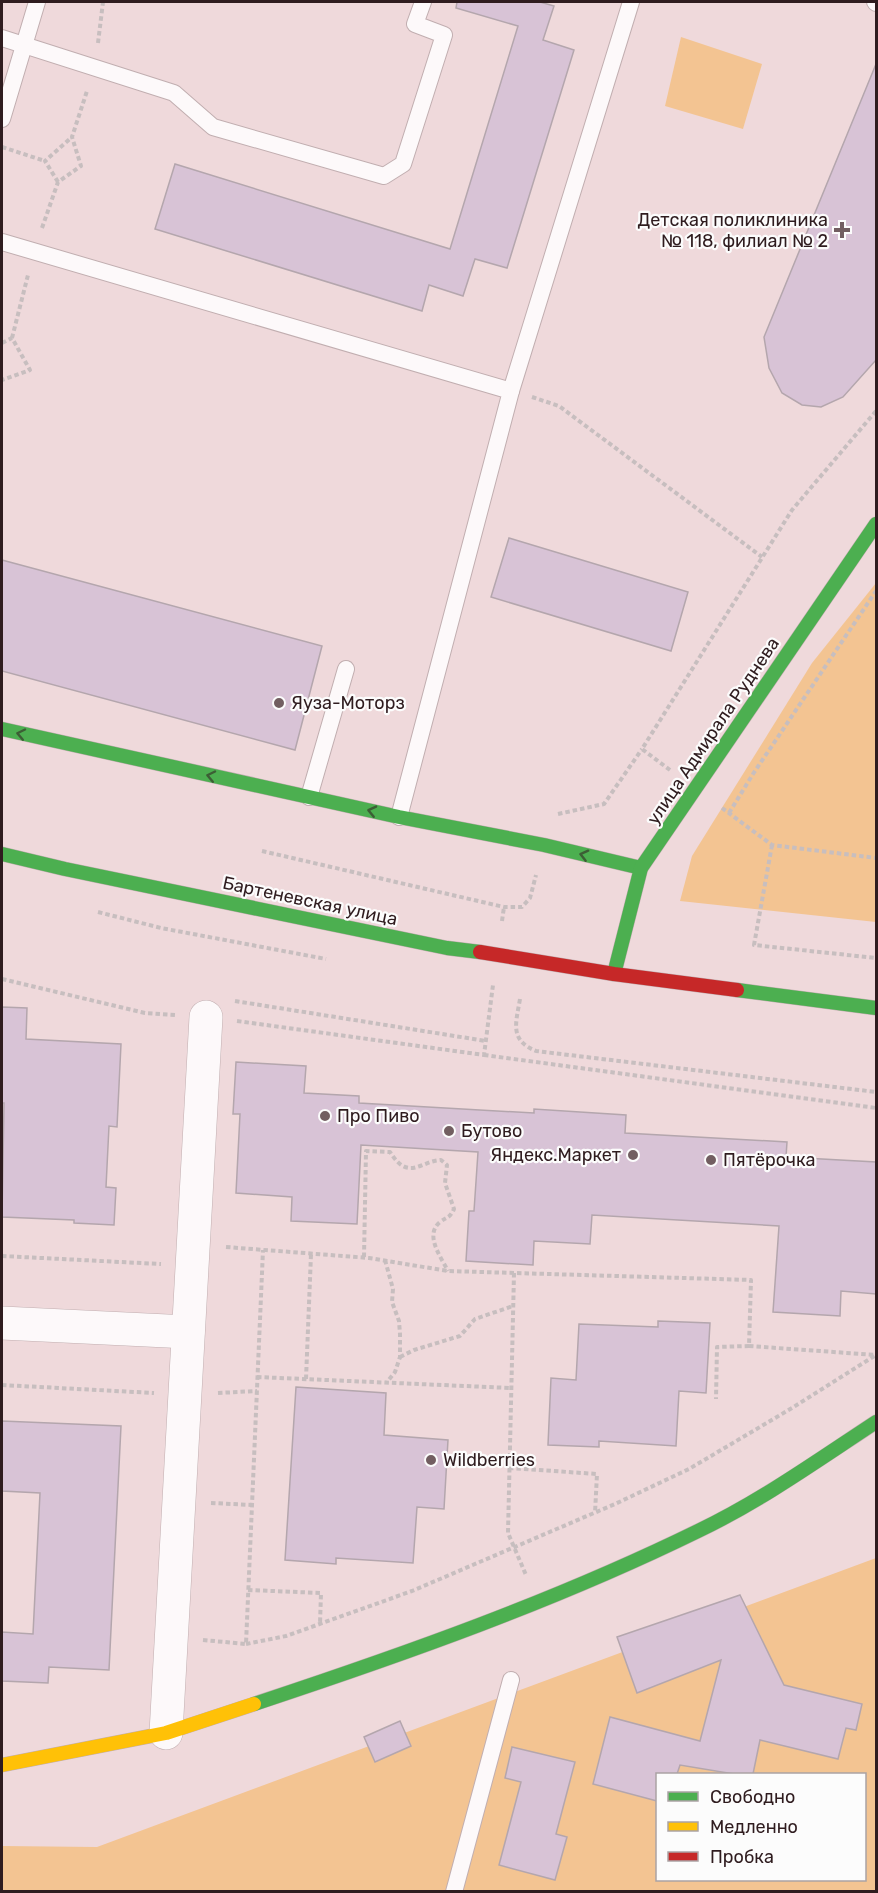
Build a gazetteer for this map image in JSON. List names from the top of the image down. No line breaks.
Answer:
{"streets":{"street":["улица Адмирала Руднева","Бартеневская улица"]},"crossings":[["улица Адмирала Руднева","Бартеневская улица"]],"places":{"health":["Детская поликлиника № 118, филиал № 2"],"other":["Яуза-Моторз","Про Пиво","Бутово","Яндекс.Маркет","Пятёрочка","Wildberries"]},"legend":["Свободно","Медленно","Пробка"]}
